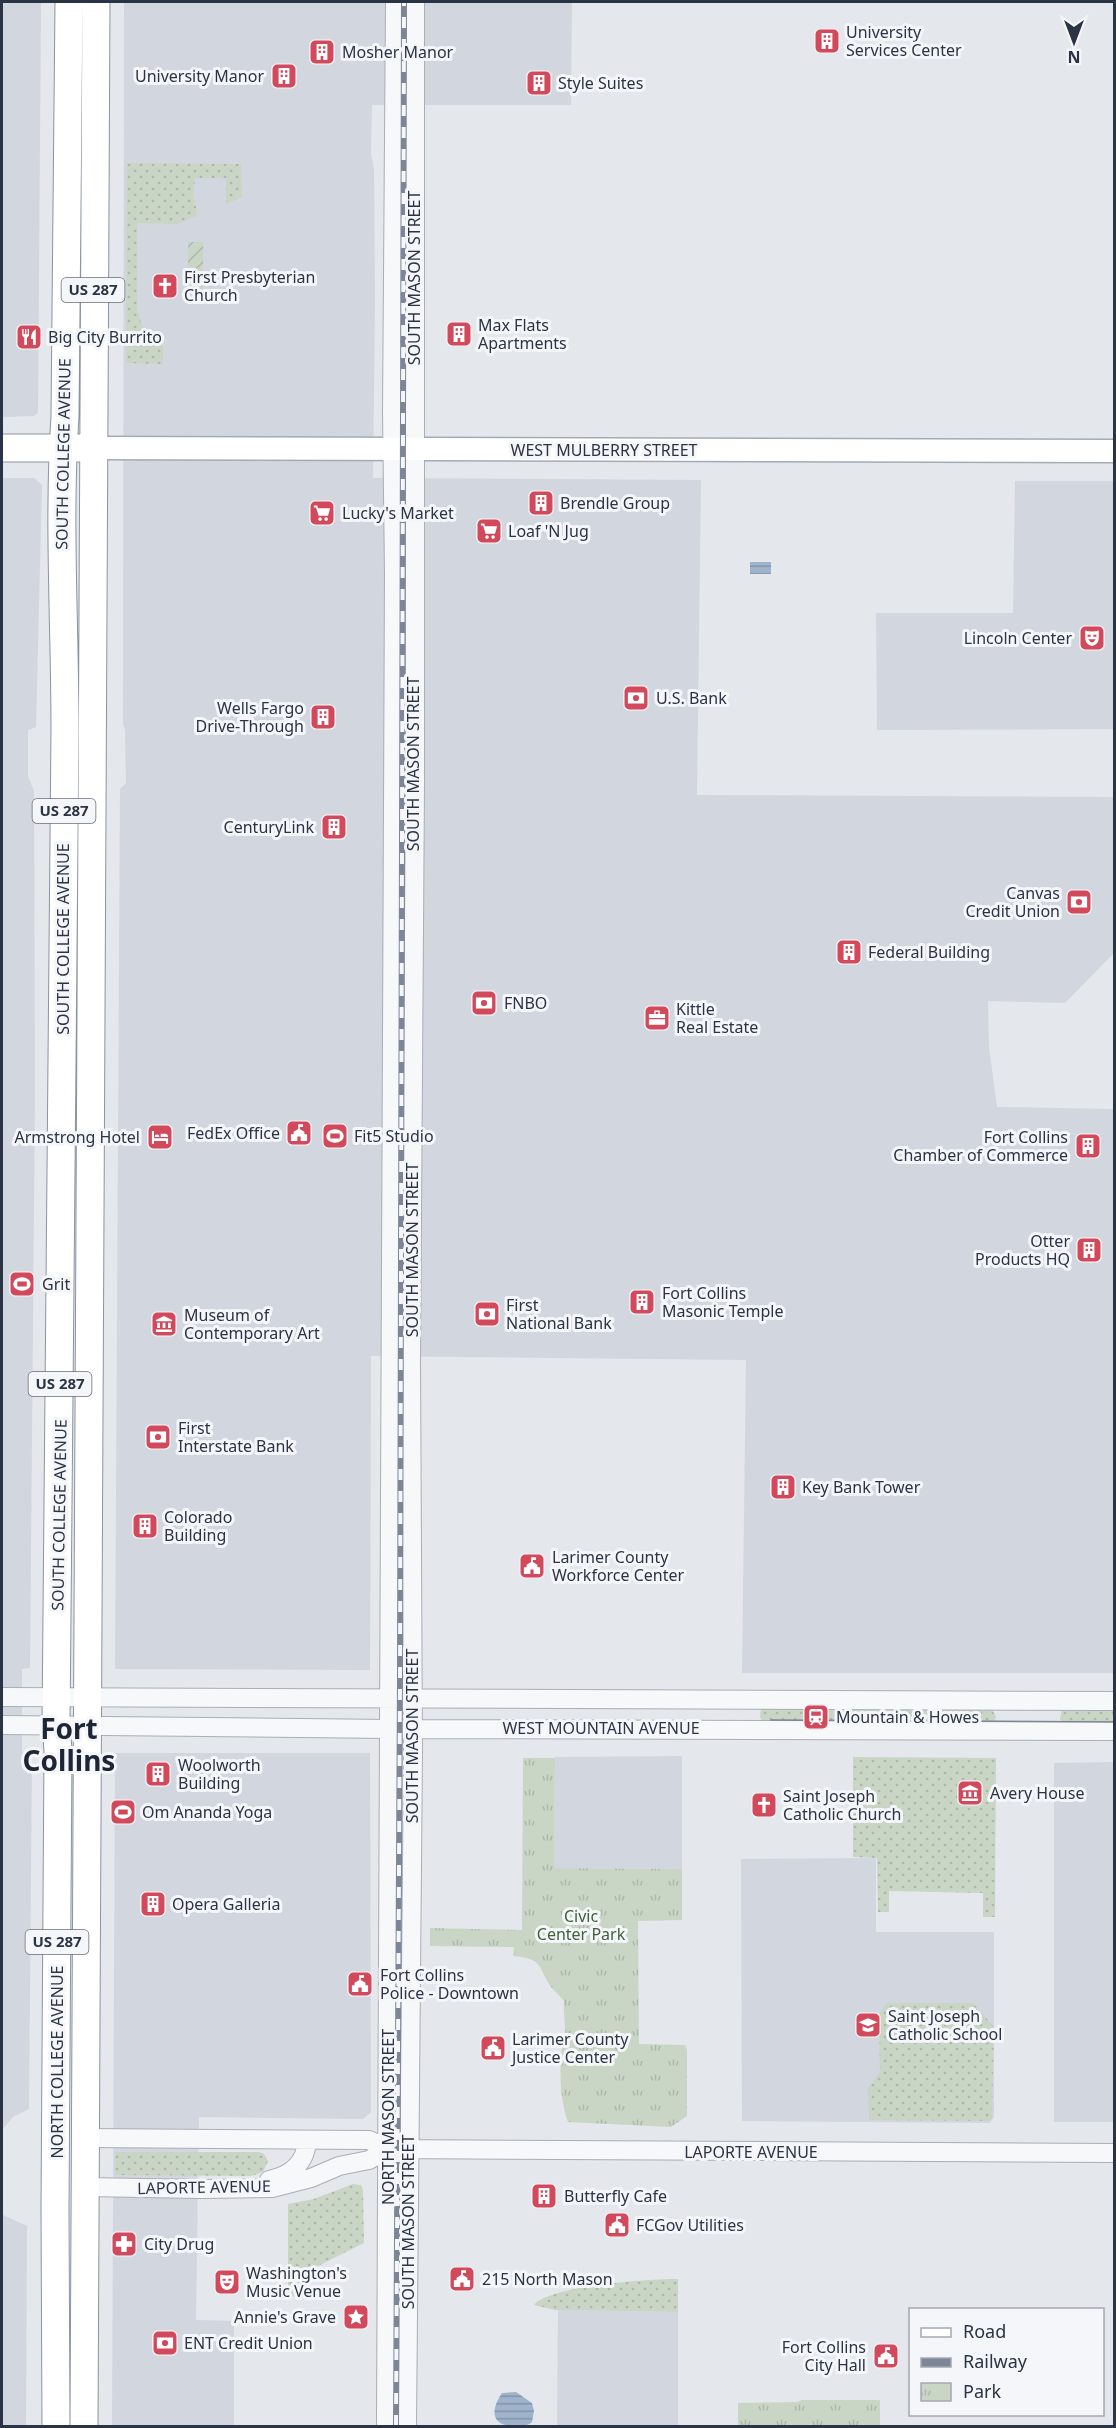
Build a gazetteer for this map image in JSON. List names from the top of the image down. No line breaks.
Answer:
{"streets":{"highway":["US 287","SOUTH COLLEGE AVENUE","NORTH COLLEGE AVENUE"],"main road":["WEST MULBERRY STREET"],"street":["SOUTH MASON STREET","WEST MOUNTAIN AVENUE","NORTH MASON STREET","LAPORTE AVENUE"]},"crossings":[["SOUTH MASON STREET","WEST MULBERRY STREET"],["SOUTH MASON STREET","WEST MOUNTAIN AVENUE"],["SOUTH MASON STREET","NORTH MASON STREET"],["SOUTH MASON STREET","LAPORTE AVENUE"],["WEST MULBERRY STREET","SOUTH COLLEGE AVENUE"],["SOUTH COLLEGE AVENUE","WEST MOUNTAIN AVENUE"],["SOUTH COLLEGE AVENUE","NORTH COLLEGE AVENUE"],["WEST MOUNTAIN AVENUE","NORTH COLLEGE AVENUE"],["WEST MOUNTAIN AVENUE","NORTH MASON STREET"],["NORTH COLLEGE AVENUE","LAPORTE AVENUE"],["NORTH MASON STREET","LAPORTE AVENUE"]],"districts":["Fort Collins"],"parks":["Civic Center Park"],"places":{"building":["University Services Center","Mosher Manor","University Manor","Style Suites","Max Flats Apartments","Brendle Group","Wells Fargo Drive-Through","CenturyLink","Federal Building","Fort Collins Chamber of Commerce","Otter Products HQ","Fort Collins Masonic Temple","Key Bank Tower","Colorado Building","Woolworth Building","Opera Galleria","Butterfly Cafe"],"church":["First Presbyterian Church","Saint Joseph Catholic Church"],"restaurant":["Big City Burrito"],"supermarket":["Lucky's Market","Loaf 'N Jug"],"theatre":["Lincoln Center","Washington's Music Venue"],"bank":["U.S. Bank","Canvas Credit Union","FNBO","First National Bank","First Interstate Bank","ENT Credit Union"],"office":["Kittle Real Estate"],"public building":["FedEx Office","Larimer County Workforce Center","Fort Collins Police - Downtown","Larimer County Justice Center","FCGov Utilities","215 North Mason","Fort Collins City Hall"],"sports":["Fit5 Studio","Grit","Om Ananda Yoga"],"hotel":["Armstrong Hotel"],"museum":["Museum of Contemporary Art","Avery House"],"station":["Mountain & Howes"],"school or university":["Saint Joseph Catholic School"],"pharmacy":["City Drug"],"place":["Annie's Grave"]},"legend":["Road","Railway","Park"],"north":"bottom"}
